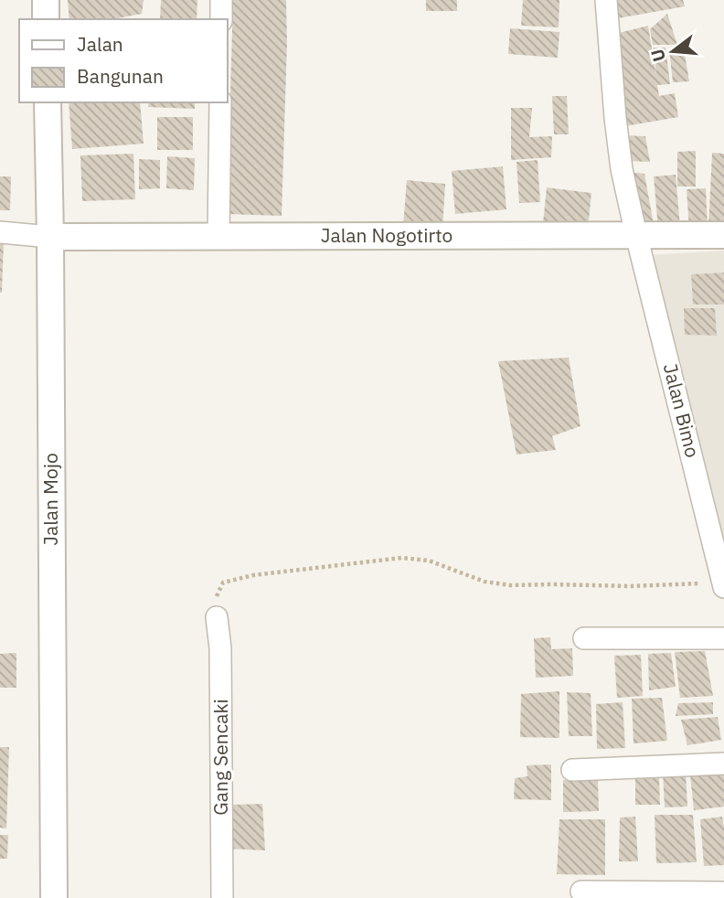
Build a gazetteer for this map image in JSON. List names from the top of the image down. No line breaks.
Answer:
{"streets":{"street":["Jalan Nogotirto","Jalan Bimo","Jalan Mojo","Gang Sencaki"]},"crossings":[["Jalan Nogotirto","Jalan Bimo"],["Jalan Nogotirto","Jalan Mojo"]],"legend":["Jalan","Bangunan"],"north":"left"}
